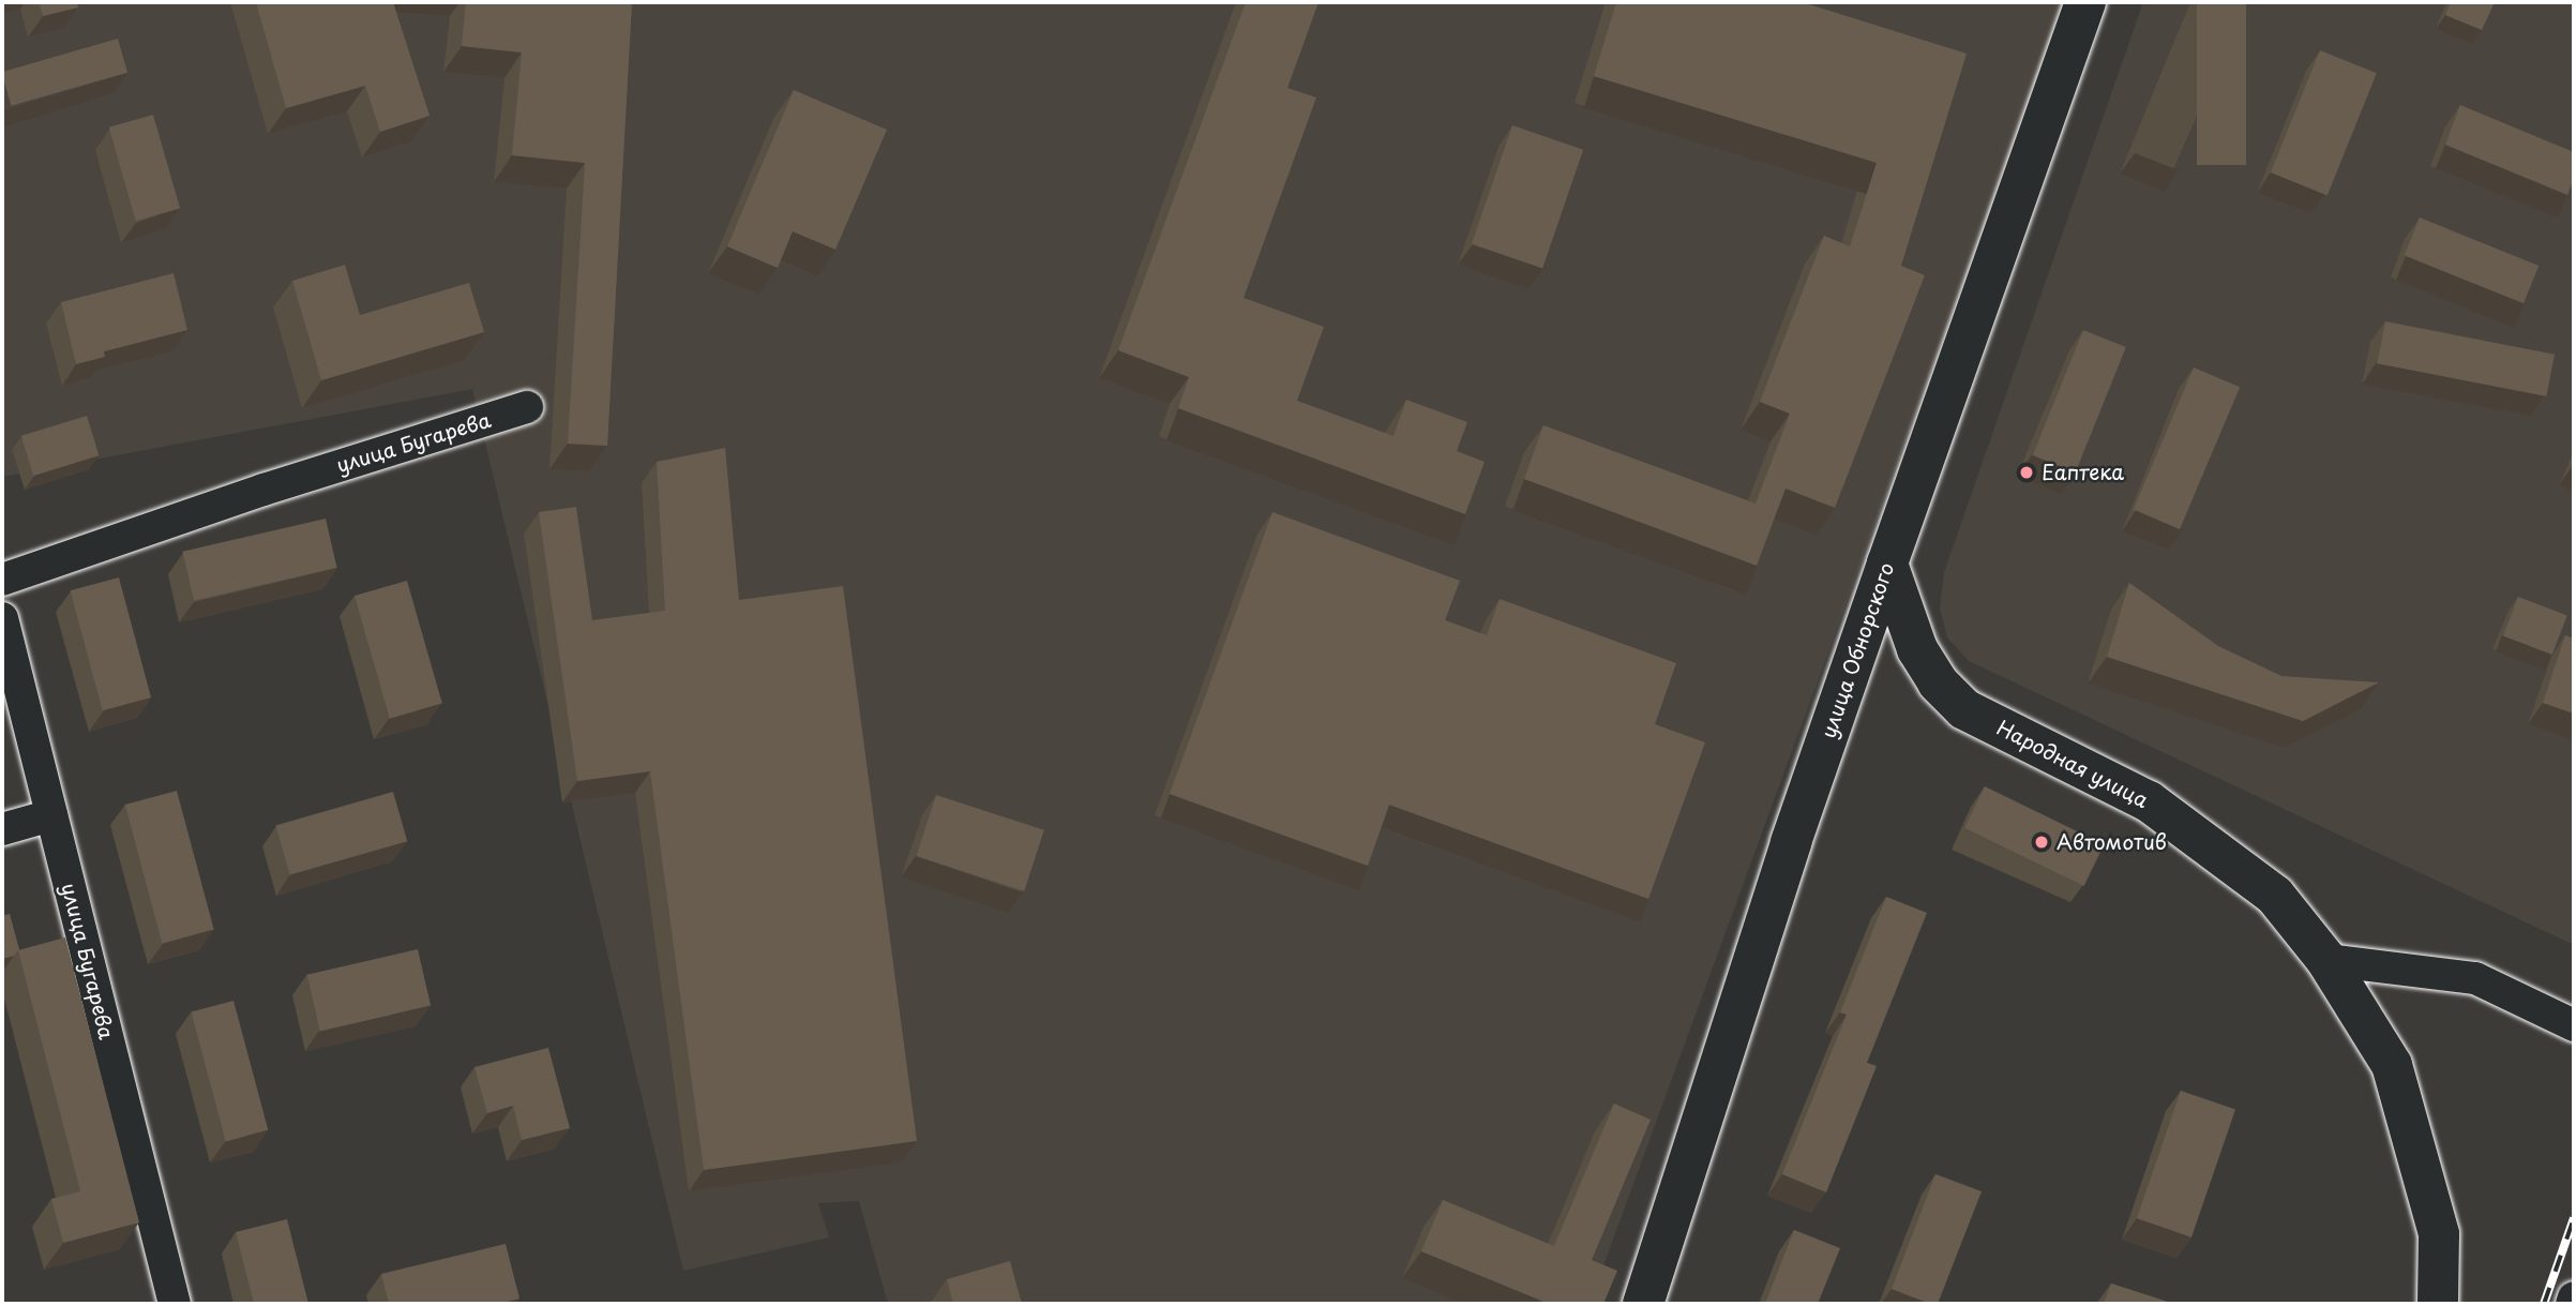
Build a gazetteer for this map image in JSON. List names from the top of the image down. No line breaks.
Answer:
{"streets":{"main road":["улица Обнорского","Народная улица"],"street":["улица Бугарева"]},"crossings":[["улица Обнорского","Народная улица"]],"places":["Еаптека","Автомотив"]}
